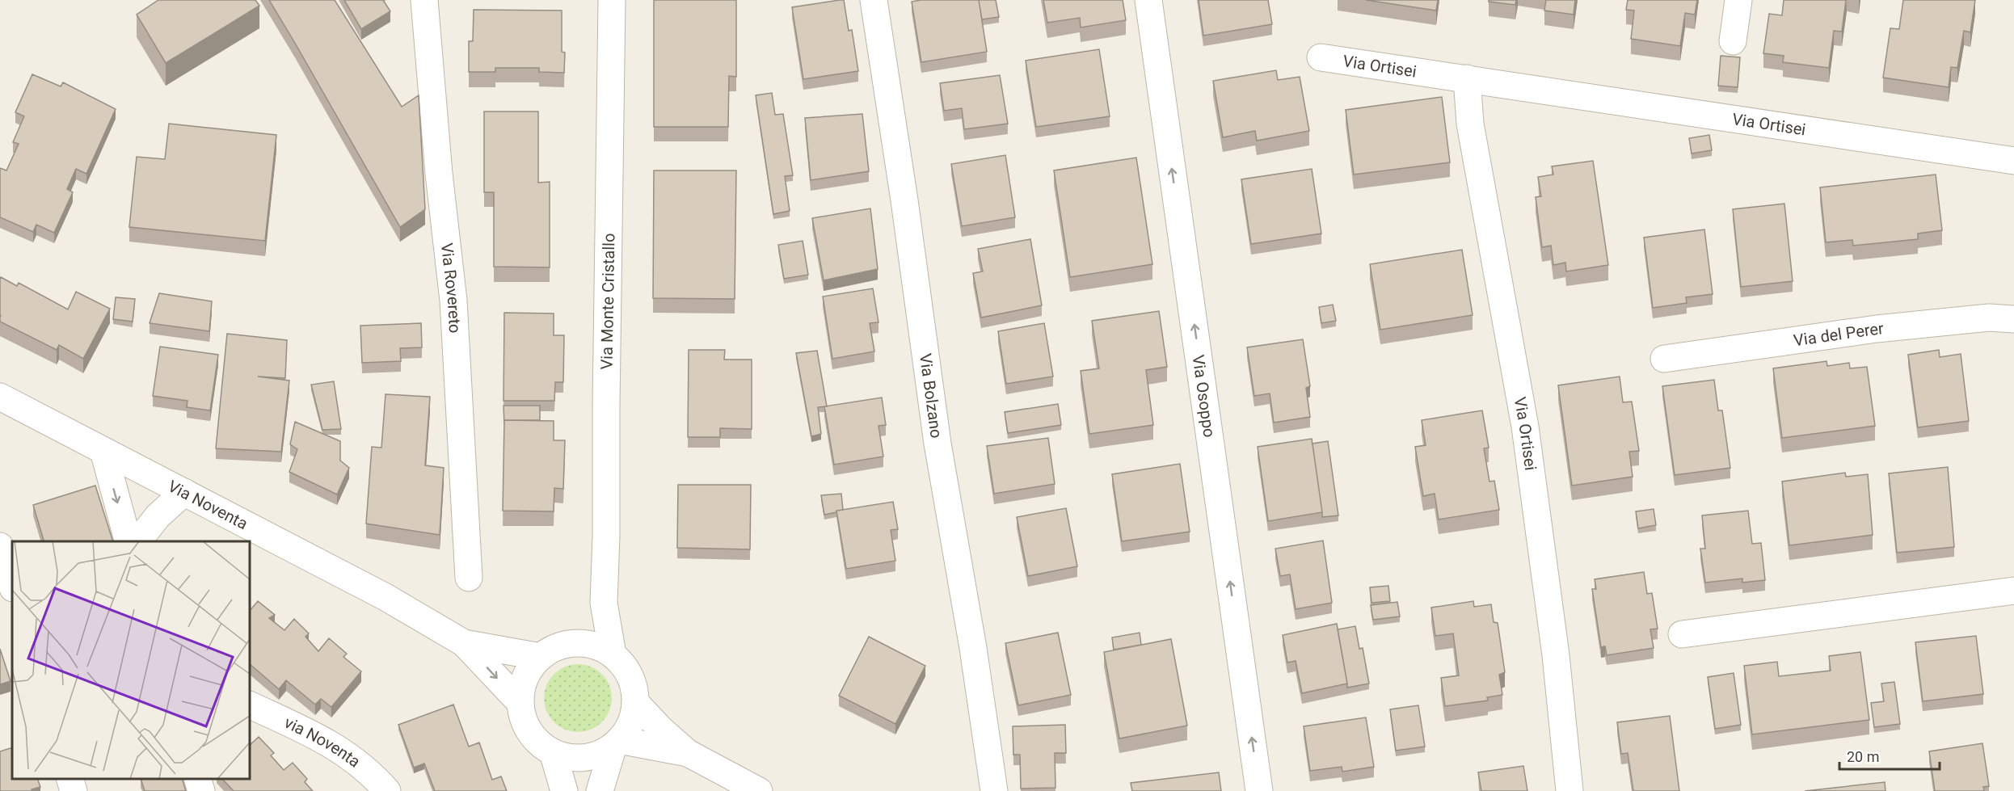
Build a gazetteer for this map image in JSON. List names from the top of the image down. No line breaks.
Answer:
{"streets":{"street":["Via Ortisei","Via Rovereto","Via Monte Cristallo","Via del Perer","Via Osoppo","Via Bolzano","Via Noventa","via Noventa"]},"crossings":[["Via Monte Cristallo","Via Noventa"],["Via Noventa","via Noventa"]],"one_way":["Via Osoppo"],"scale_bar":"20 m"}
